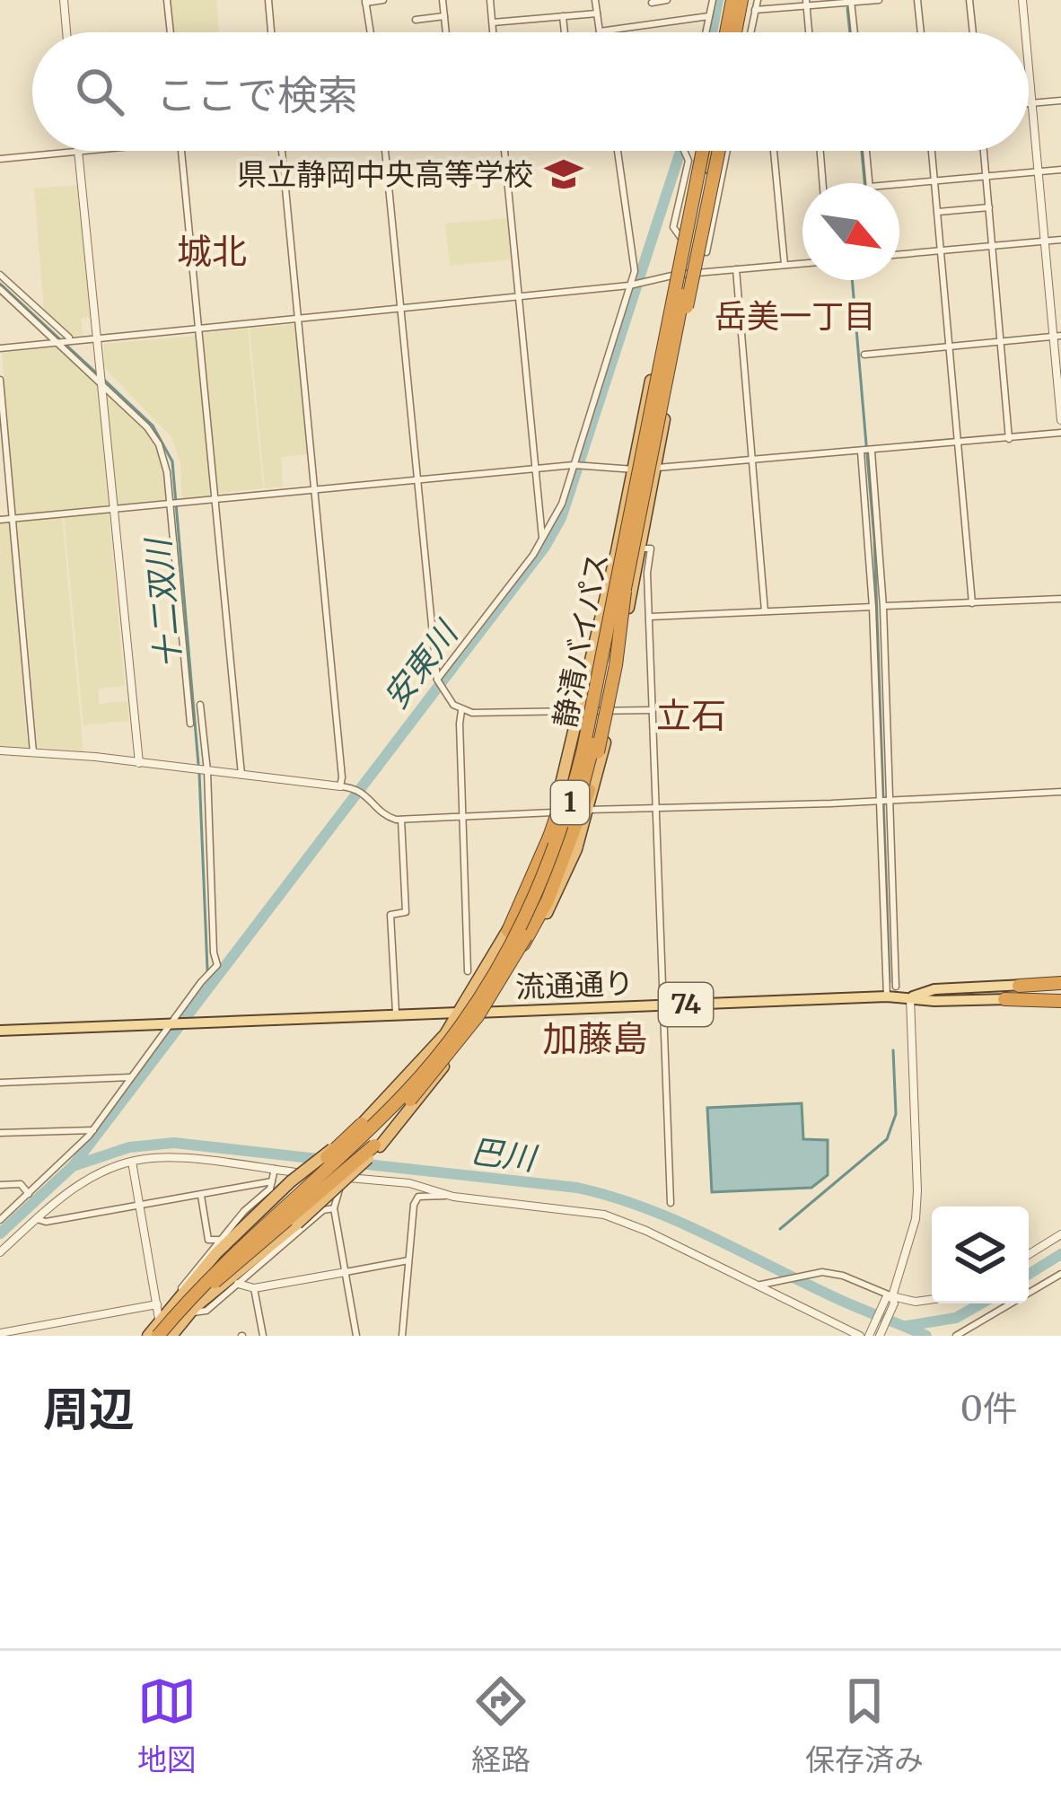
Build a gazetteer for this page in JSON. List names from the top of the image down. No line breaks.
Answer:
{"streets":{"highway":["静清バイパス","1","74"],"main road":["流通通り"]},"crossings":[["静清バイパス","1"],["1","流通通り"],["流通通り","74"]],"districts":["城北","岳美一丁目","立石","加藤島"],"water":["十二双川","安東川","巴川"],"places":{"school or university":["県立静岡中央高等学校"]},"north":"bottom right","page":{"search":"ここで検索","heading":["周辺","0件"],"nav":["地図","経路","保存済み"]}}
